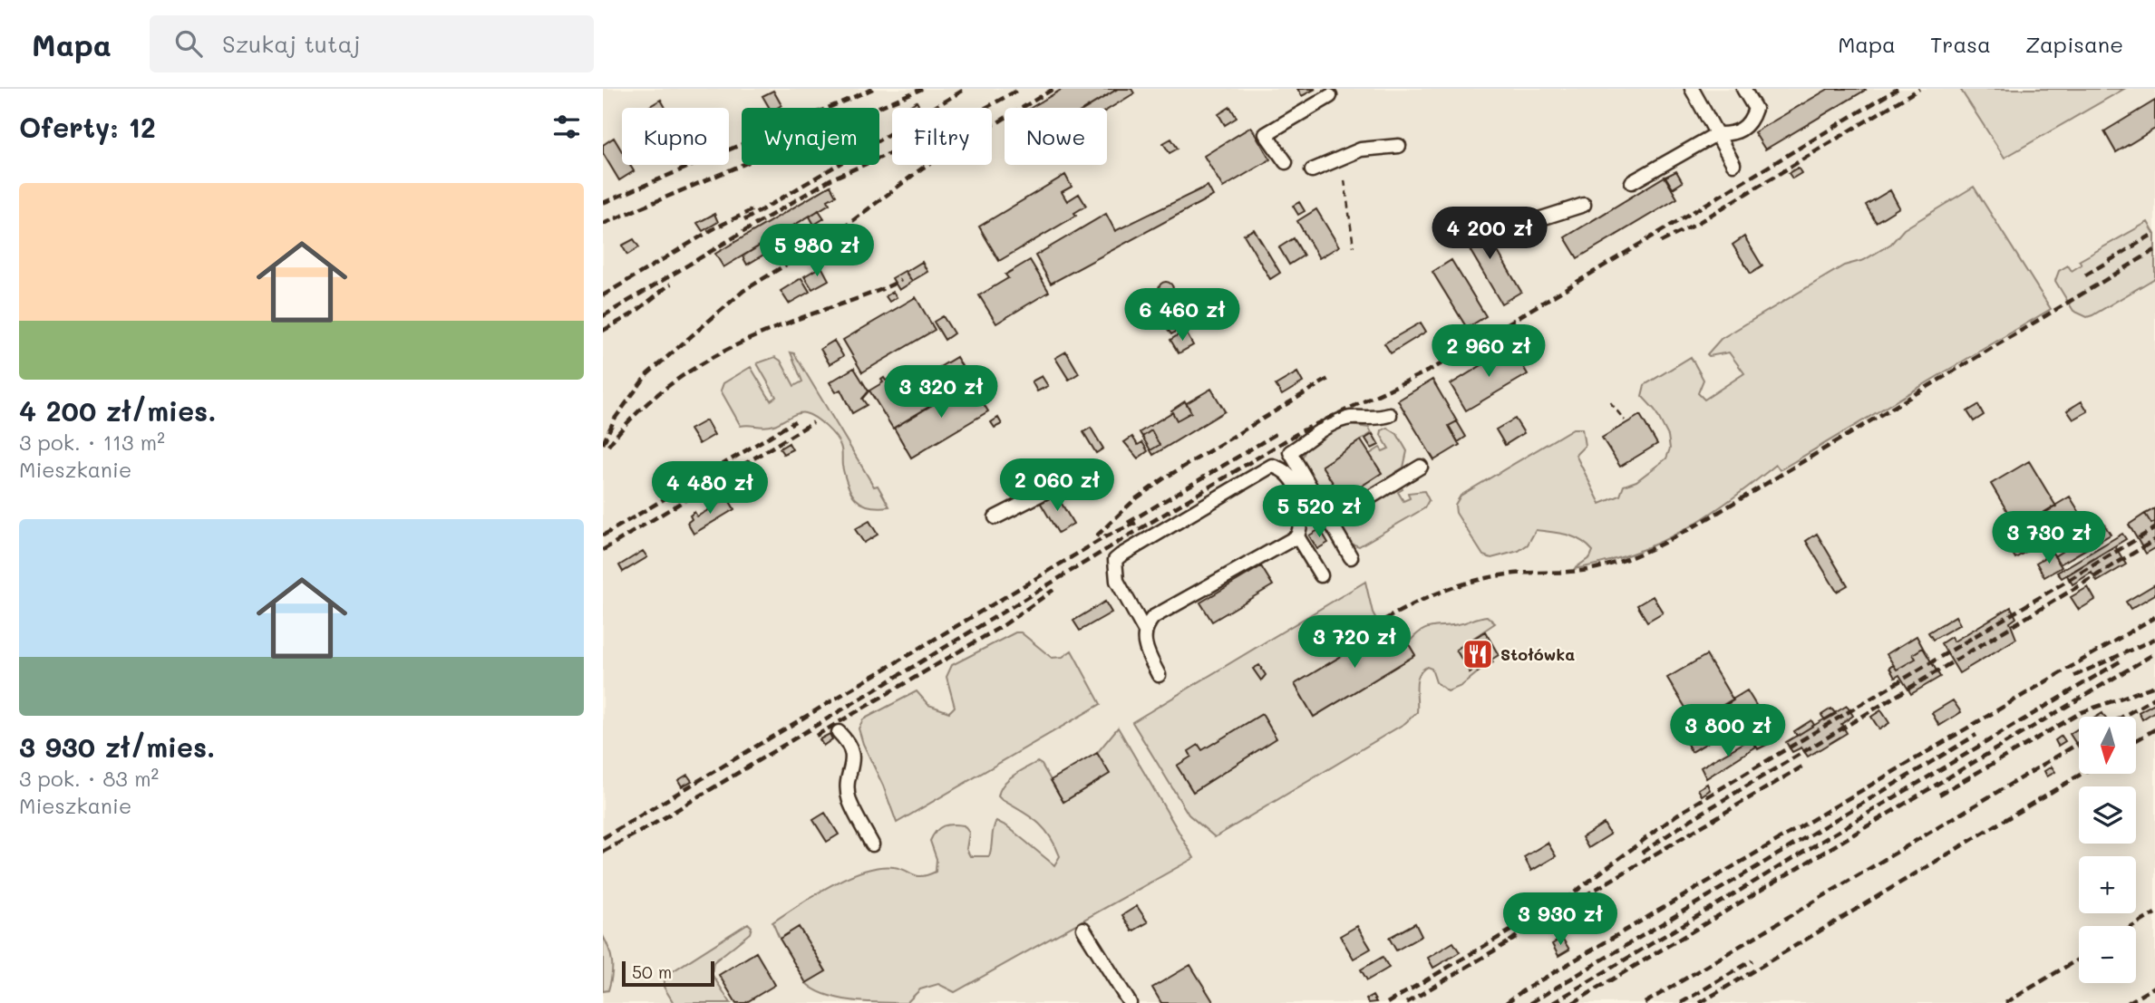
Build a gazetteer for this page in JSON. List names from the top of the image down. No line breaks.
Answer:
{"places":{"restaurant":["Stołówka"]},"scale_bar":"50 m","north":"bottom","page":{"header":"Mapa","search":"Szukaj tutaj","nav":["Mapa","Trasa","Zapisane"],"heading":"Oferty: 12","chip":["Kupno","Wynajem","Filtry","Nowe"],"list":[{"name":"4 200 zł/mies.","note":"3 pok. · 113 m² · Mieszkanie"},{"name":"3 930 zł/mies.","note":"3 pok. · 83 m² · Mieszkanie"}],"price":["4 200 zł","5 980 zł","6 460 zł","2 960 zł","3 320 zł","2 060 zł","4 480 zł","5 520 zł","3 730 zł","3 720 zł","3 800 zł","3 930 zł"],"map_buttons":["+","−"],"scale":"50 m"}}
